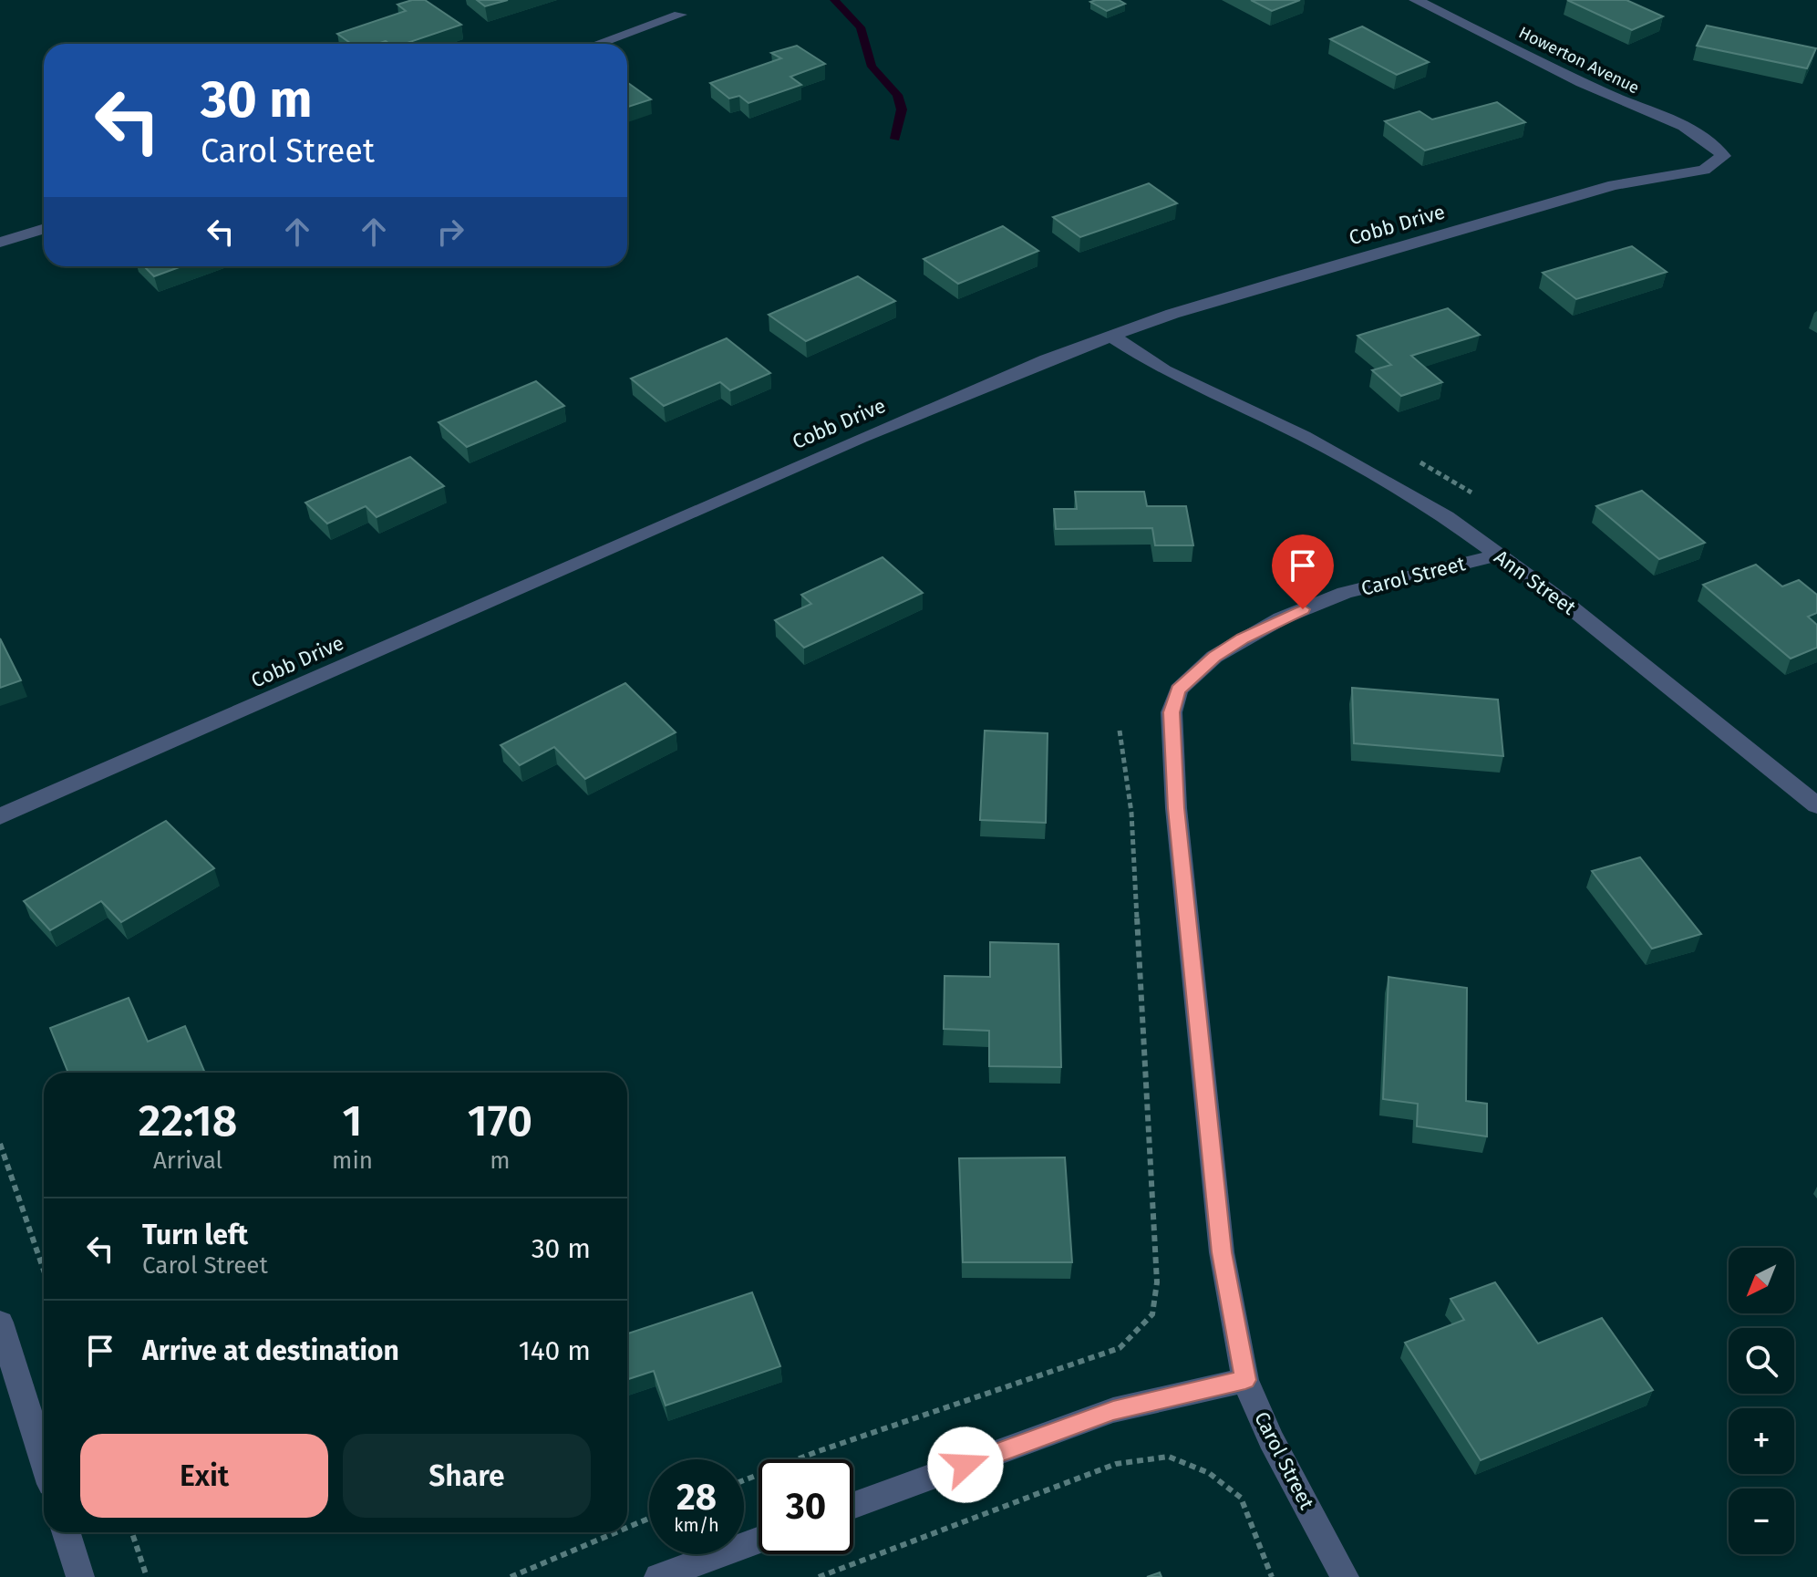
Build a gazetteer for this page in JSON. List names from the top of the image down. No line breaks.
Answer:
{"streets":{"street":["Howerton Avenue","Cobb Drive","Carol Street","Ann Street"]},"crossings":[["Howerton Avenue","Cobb Drive"],["Cobb Drive","Ann Street"],["Carol Street","Ann Street"]],"north":"bottom left","page":{"turn":["30 m","Carol Street"],"eta":["22:18","Arrival","1","min","170","m"],"list":[{"name":"Turn left","note":"Carol Street","value":"30 m"},{"name":"Arrive at destination","value":"140 m"}],"map_buttons":["+","−"],"buttons":["Exit","Share"],"speed":"28 km/h","limit":"30"}}
